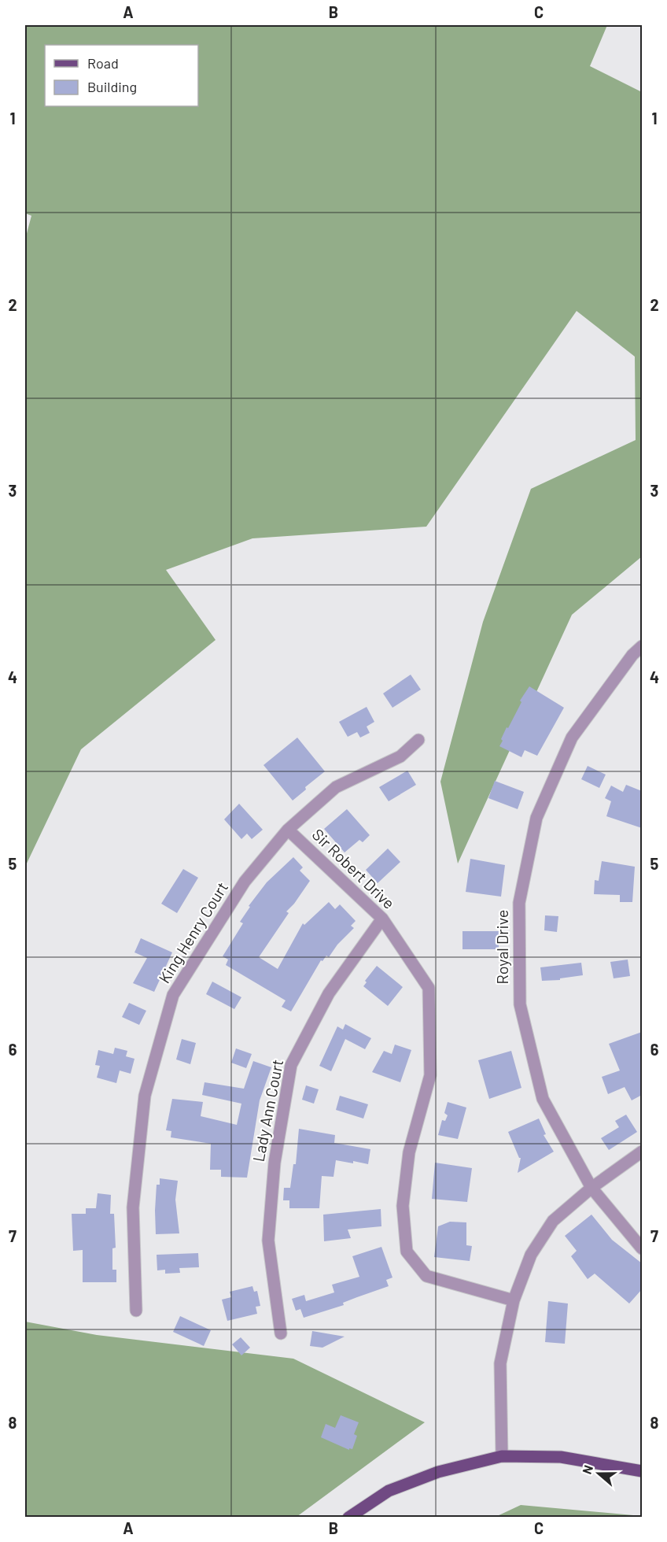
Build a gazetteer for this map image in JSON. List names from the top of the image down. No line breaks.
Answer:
{"streets":{"street":["Sir Robert Drive","King Henry Court","Royal Drive","Lady Ann Court"]},"crossings":[["Sir Robert Drive","King Henry Court"],["Sir Robert Drive","Lady Ann Court"]],"legend":["Road","Building"],"north":"left","grid":{"columns":["A","B","C"],"rows":["1","2","3","4","5","6","7","8"]}}
